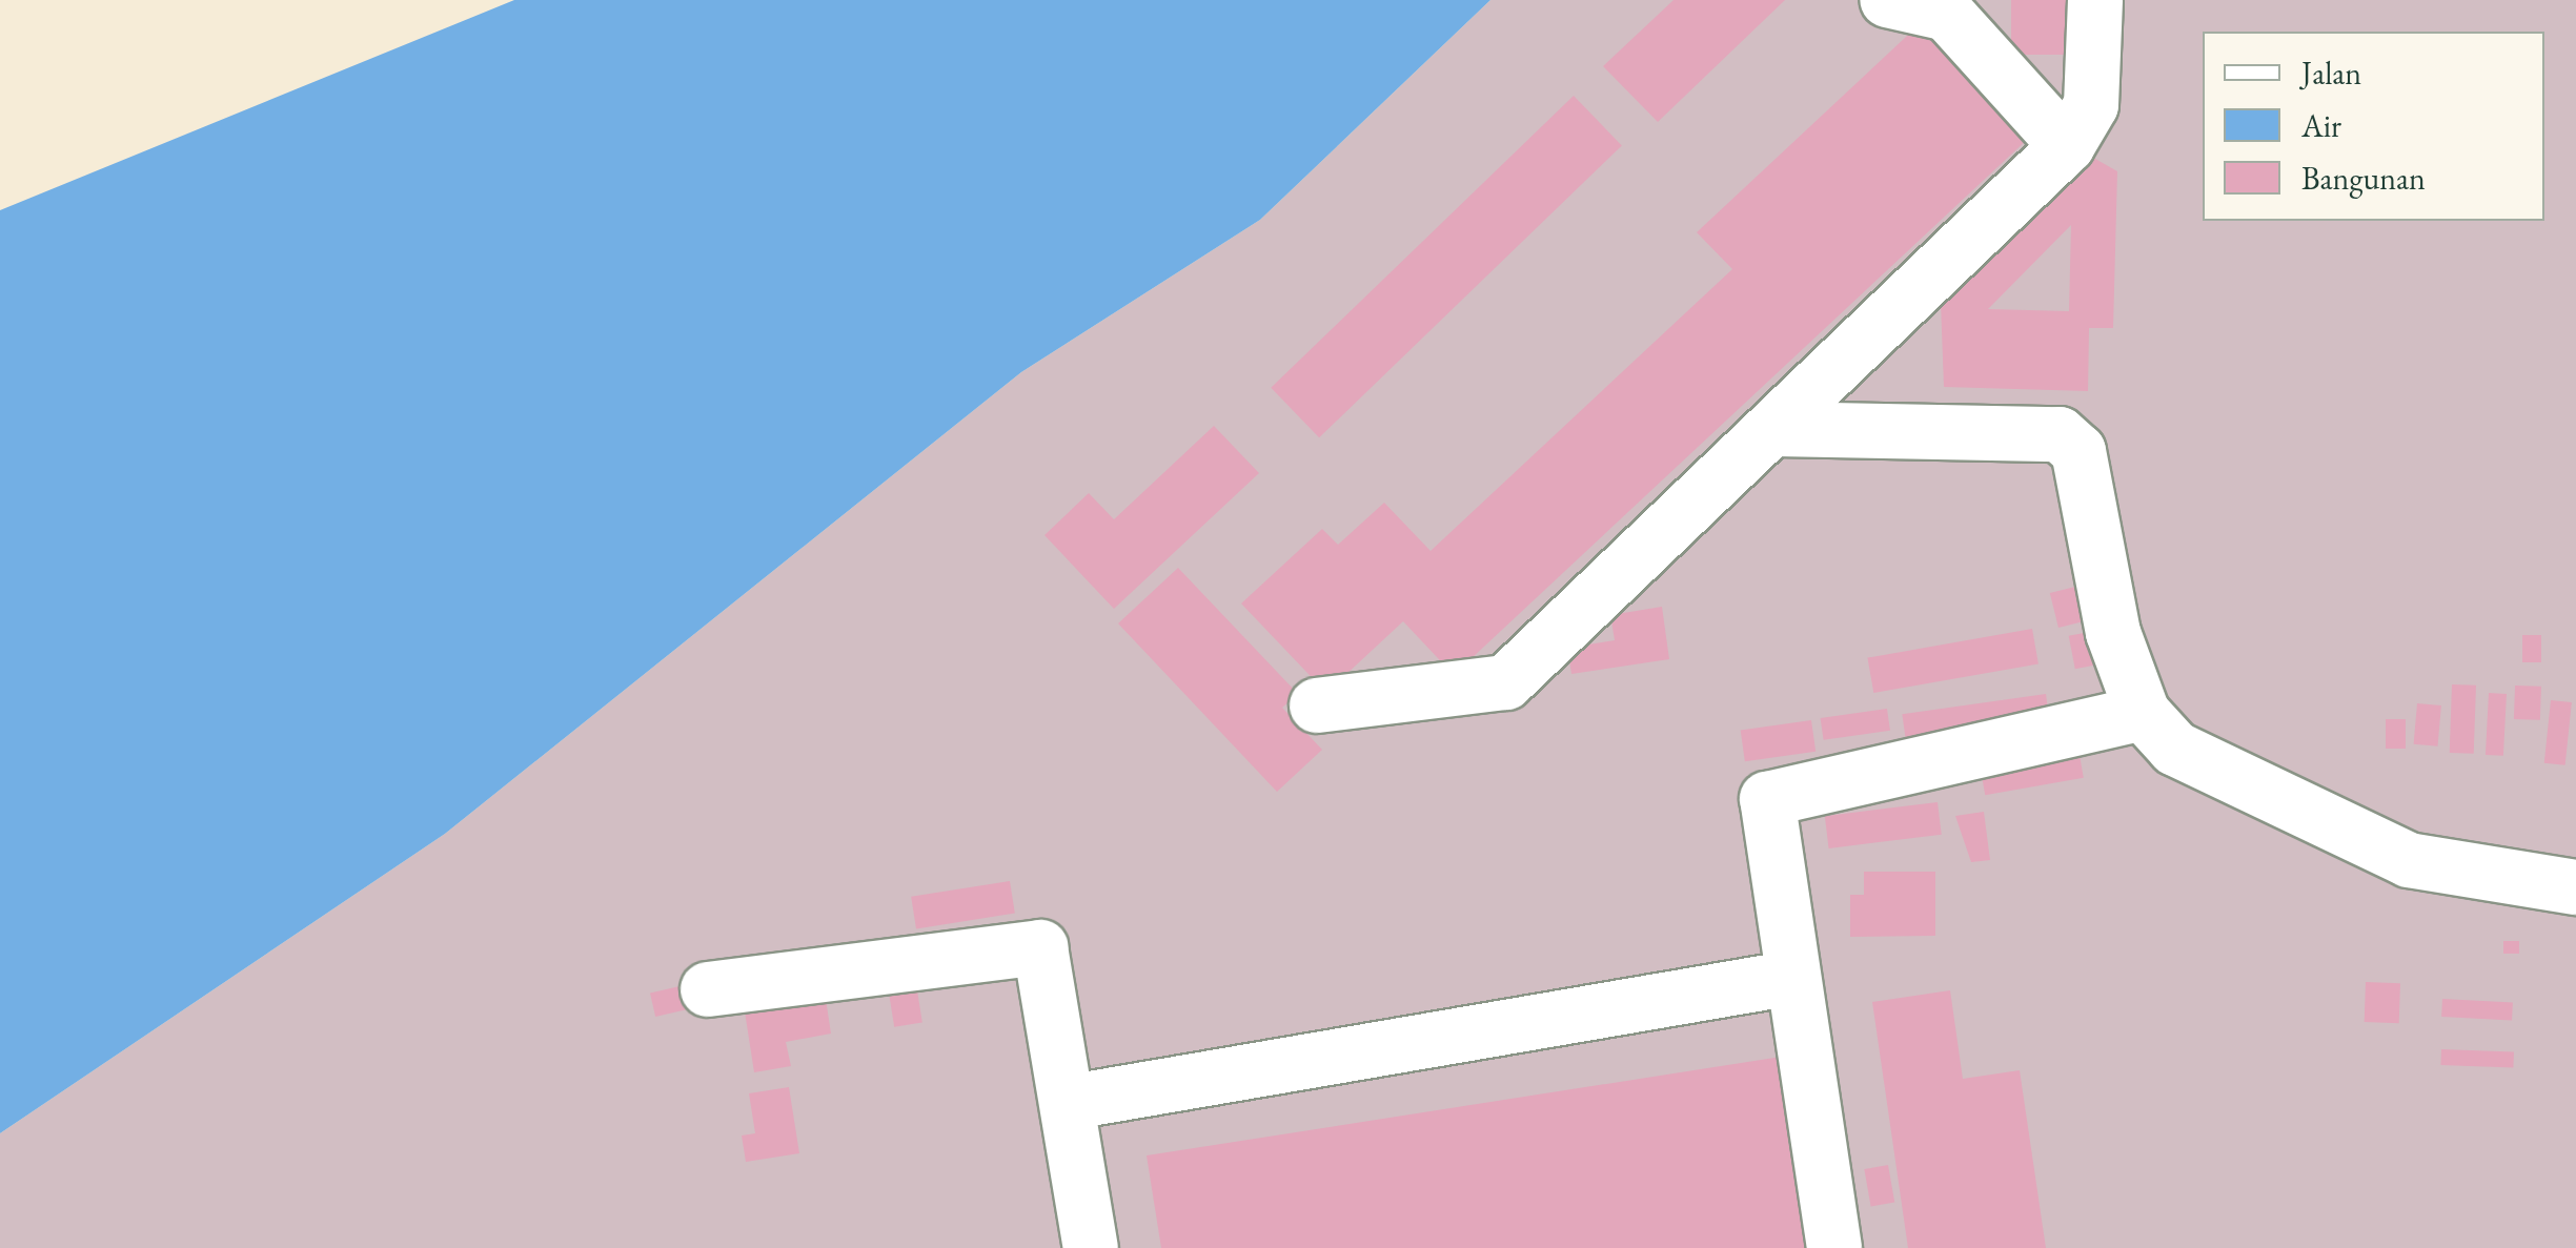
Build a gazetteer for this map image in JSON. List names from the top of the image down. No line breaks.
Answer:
{"legend":["Jalan","Air","Bangunan"]}
